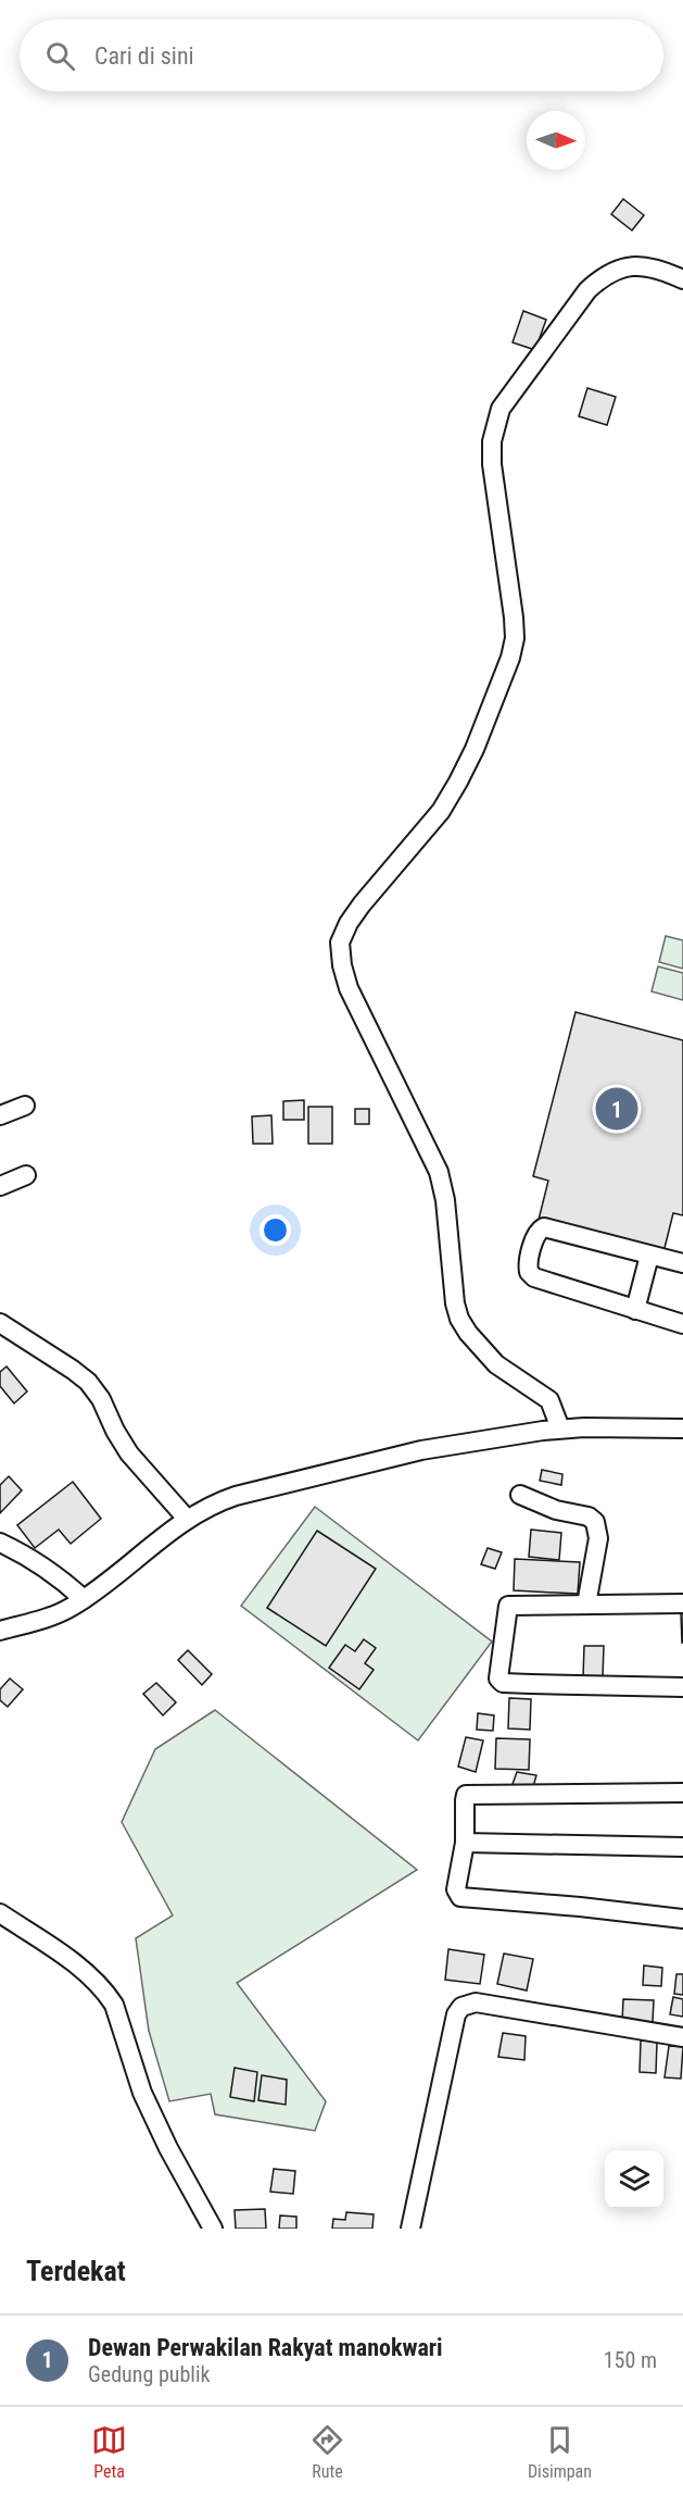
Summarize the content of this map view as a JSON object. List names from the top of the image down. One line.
{"north":"right","page":{"search":"Cari di sini","pins":"1","heading":"Terdekat","list":[{"mark":"1","name":"Dewan Perwakilan Rakyat manokwari","note":"Gedung publik","value":"150 m"}],"nav":["Peta","Rute","Disimpan"]}}
